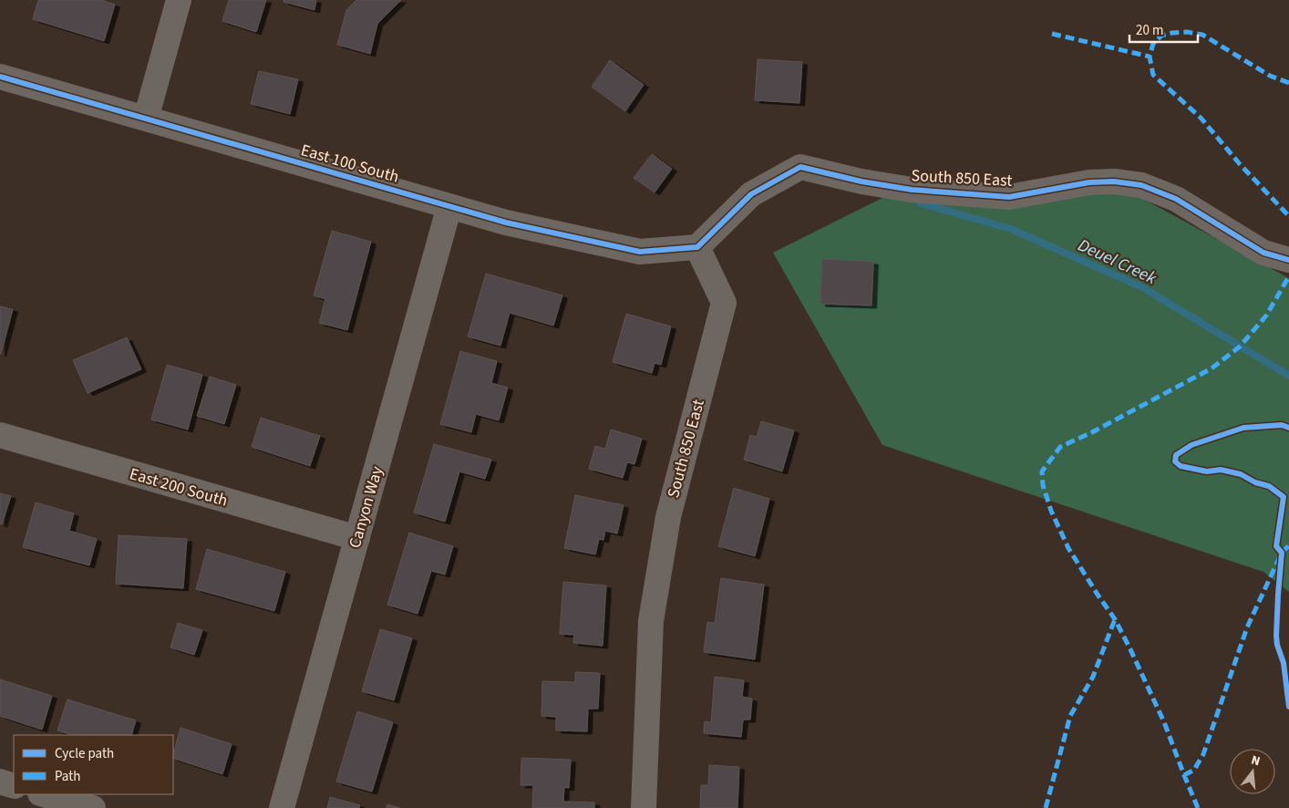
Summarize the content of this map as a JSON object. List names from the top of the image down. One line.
{"streets":{"street":["East 100 South","South 850 East","East 200 South","Canyon Way"]},"crossings":[["East 100 South","South 850 East"],["East 100 South","Canyon Way"],["East 200 South","Canyon Way"]],"water":["Deuel Creek"],"legend":["Cycle path","Path"],"scale_bar":"20 m","north":"top"}
